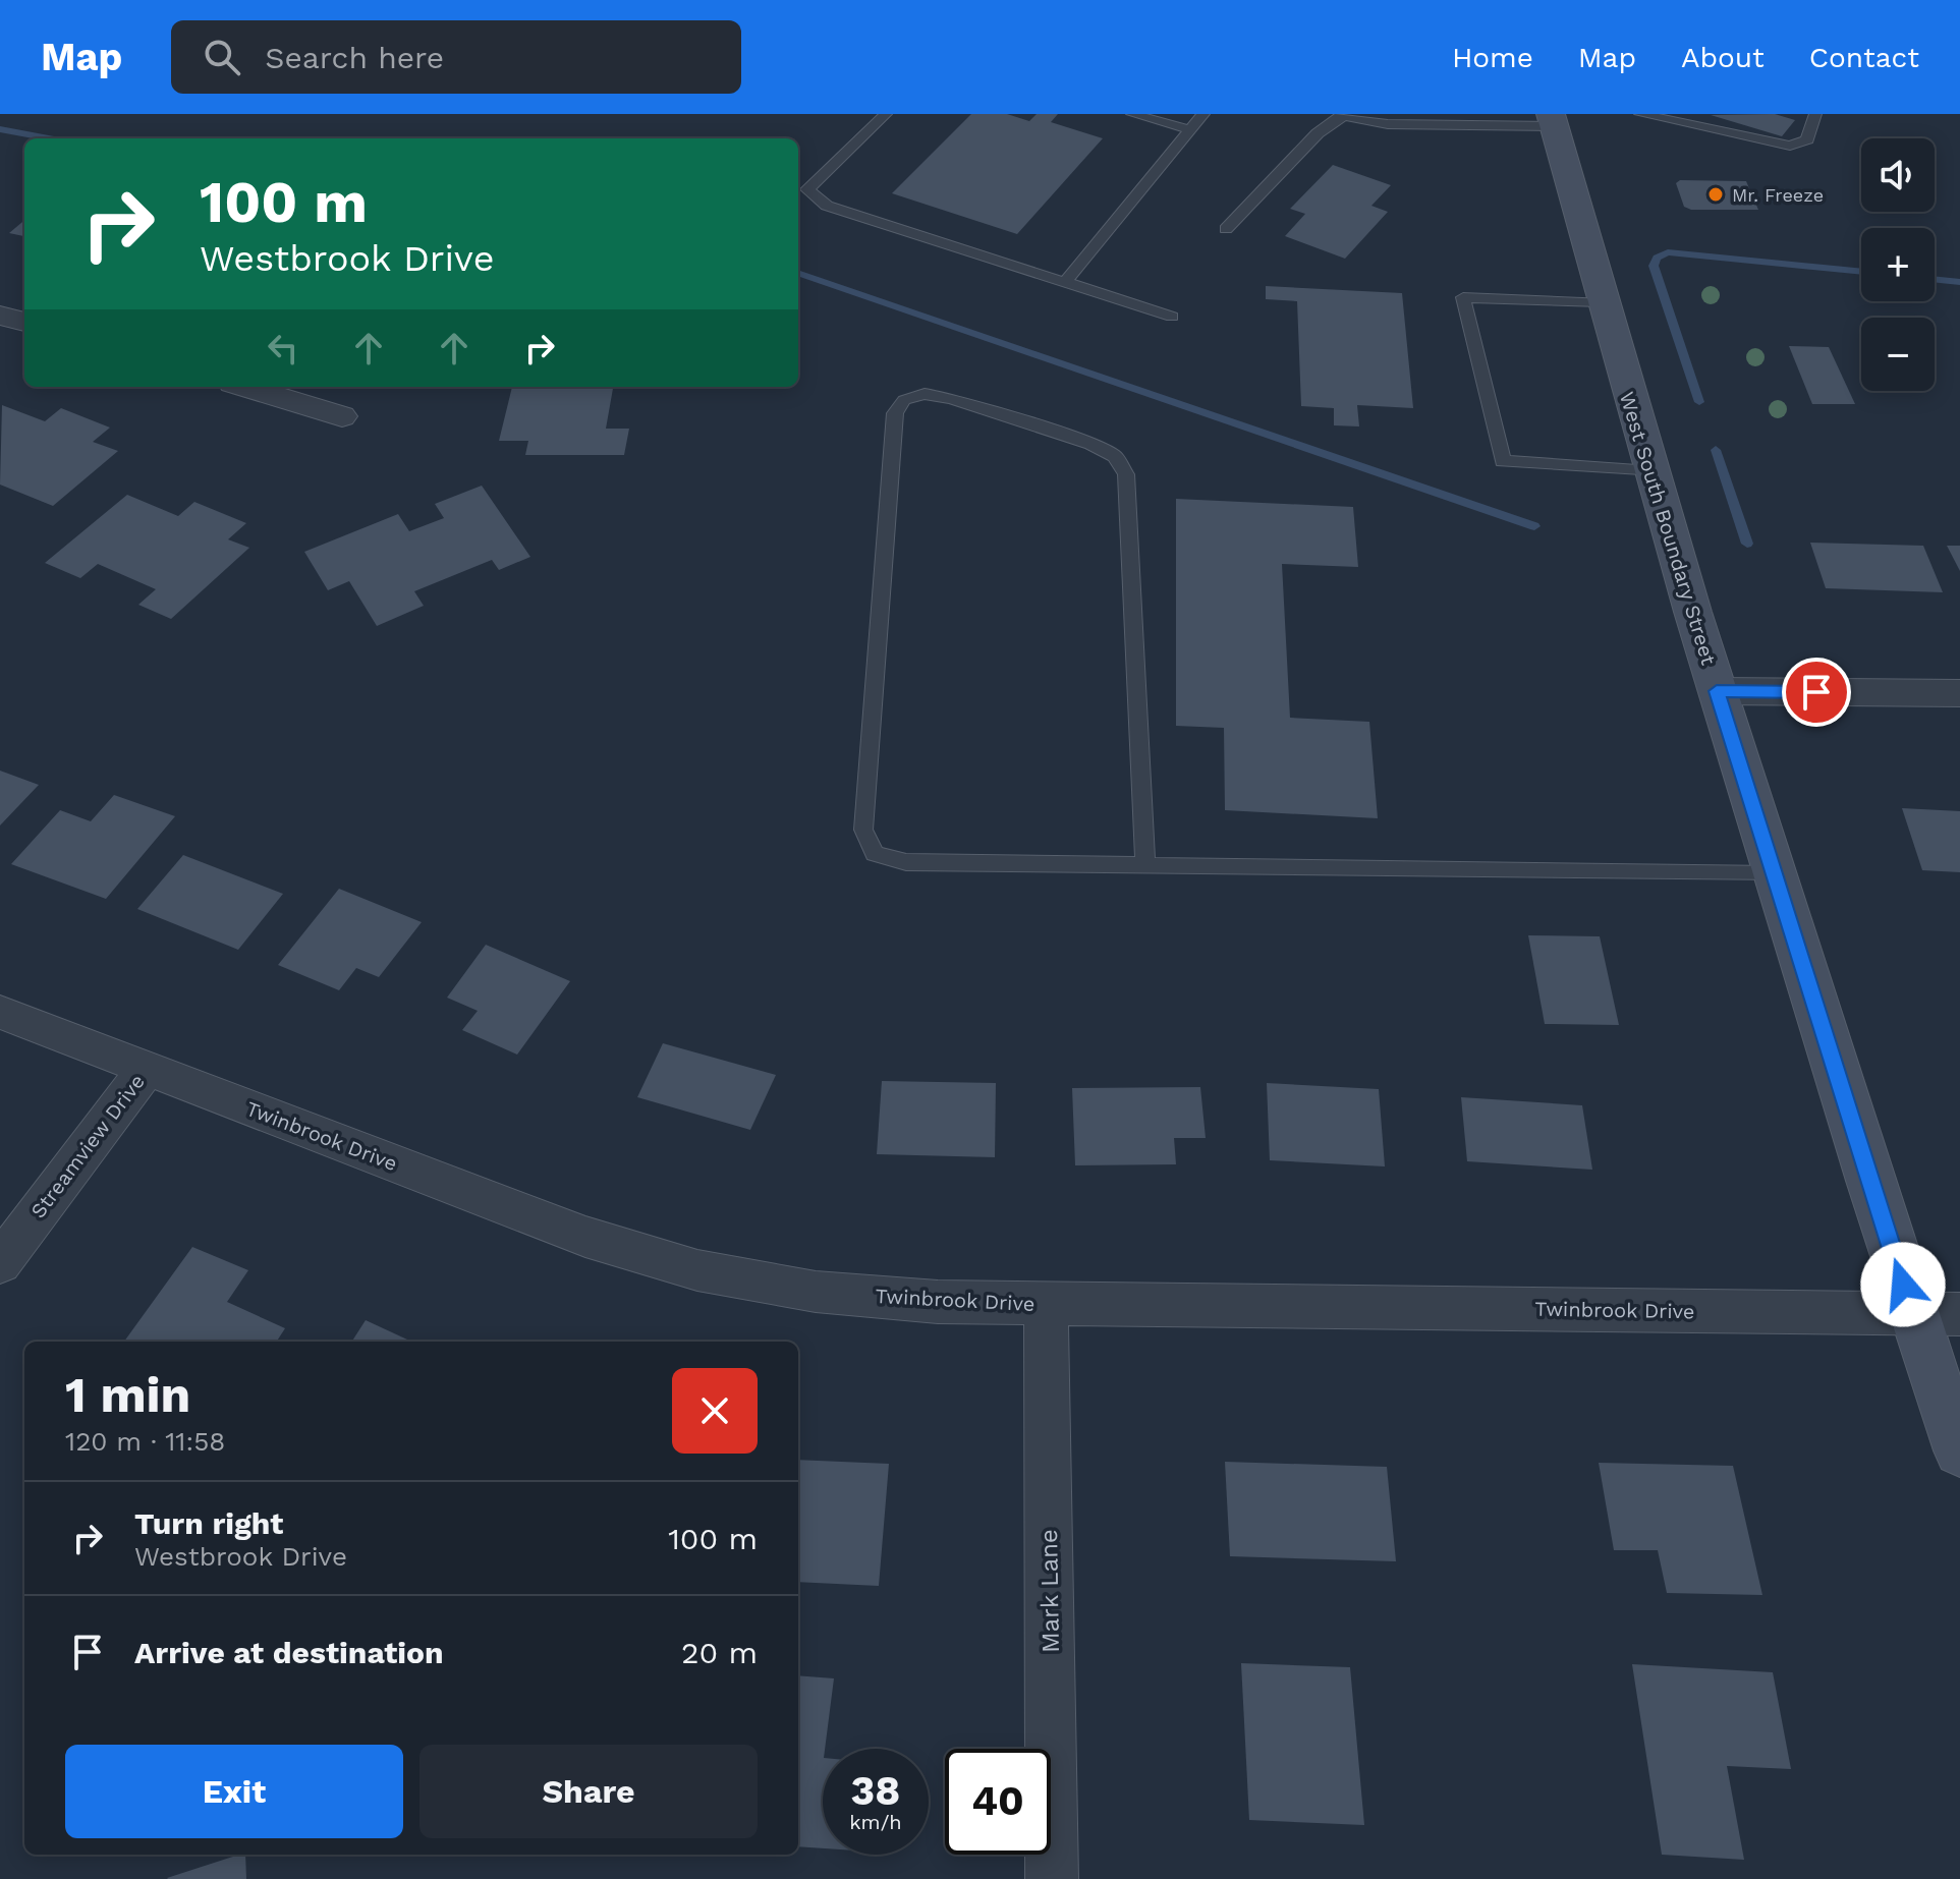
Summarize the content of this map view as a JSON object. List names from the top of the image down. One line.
{"streets":{"street":["West South Boundary Street","Twinbrook Drive","Streamview Drive","Mark Lane"]},"crossings":[["West South Boundary Street","Twinbrook Drive"],["Twinbrook Drive","Streamview Drive"],["Twinbrook Drive","Mark Lane"]],"places":["Mr. Freeze"],"page":{"header":"Map","search":"Search here","nav":["Home","Map","About","Contact"],"map_buttons":["+","−"],"turn":["100 m","Westbrook Drive"],"heading":["1 min","120 m · 11:58"],"list":[{"name":"Turn right","note":"Westbrook Drive","value":"100 m"},{"name":"Arrive at destination","value":"20 m"}],"buttons":["Exit","Share"],"speed":"38 km/h","limit":"40"}}
